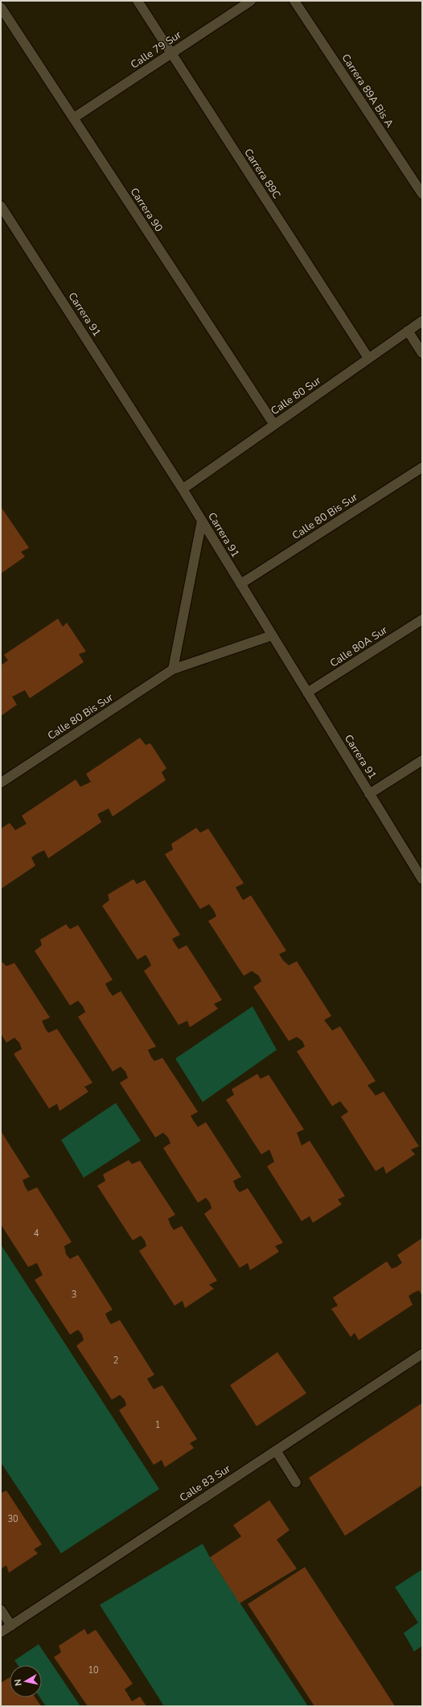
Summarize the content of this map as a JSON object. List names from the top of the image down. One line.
{"streets":{"street":["Calle 79 Sur","Carrera 89A Bis A","Carrera 89C","Carrera 90","Carrera 91","Calle 80 Sur","Calle 80 Bis Sur","Calle 80A Sur","Calle 83 Sur"]},"crossings":[["Calle 79 Sur","Carrera 89C"],["Calle 79 Sur","Carrera 90"],["Carrera 89C","Calle 80 Sur"],["Carrera 90","Calle 80 Sur"],["Carrera 91","Calle 80 Sur"],["Carrera 91","Calle 80 Bis Sur"],["Carrera 91","Calle 80A Sur"]],"house_numbers":["4","3","2","1","30","10"],"north":"left"}
